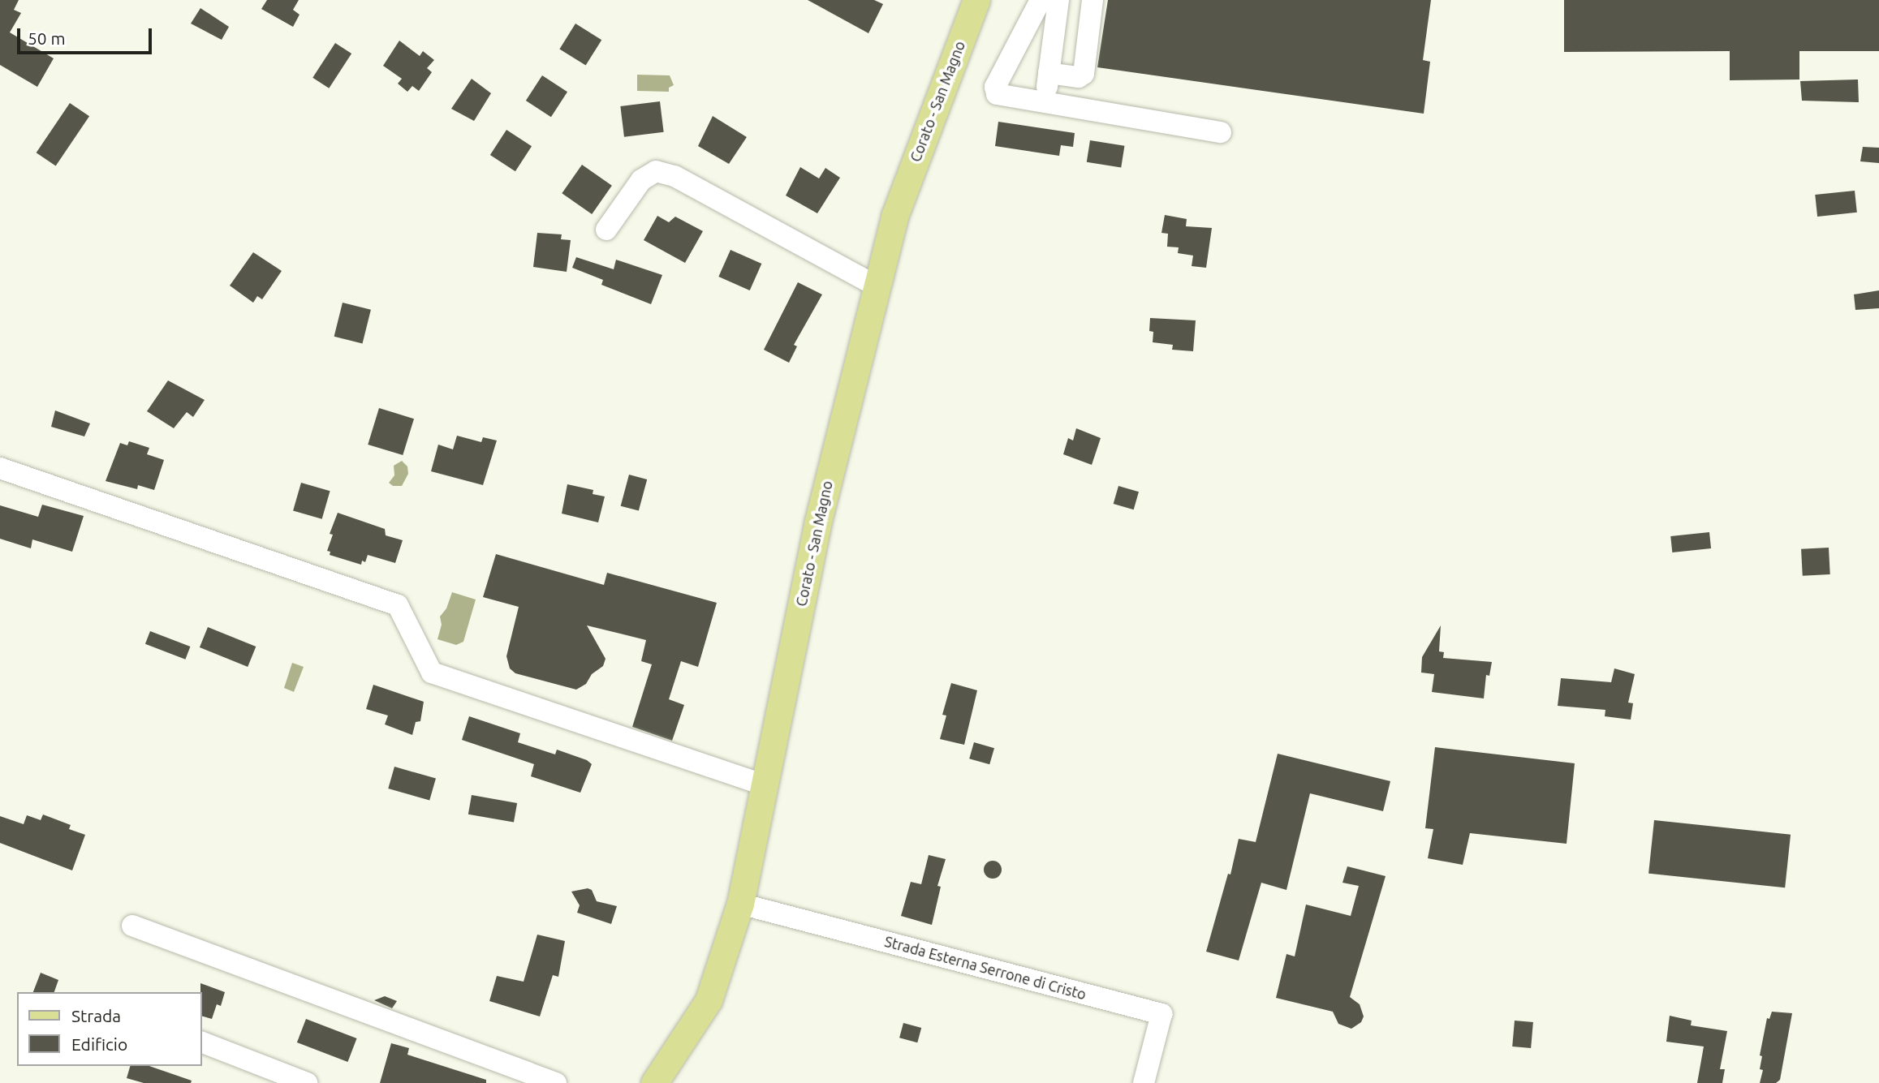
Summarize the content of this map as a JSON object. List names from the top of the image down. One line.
{"streets":{"main road":["Corato - San Magno"],"street":["Strada Esterna Serrone di Cristo"]},"crossings":[["Corato - San Magno","Strada Esterna Serrone di Cristo"]],"legend":["Strada","Edificio"],"scale_bar":"50 m"}
